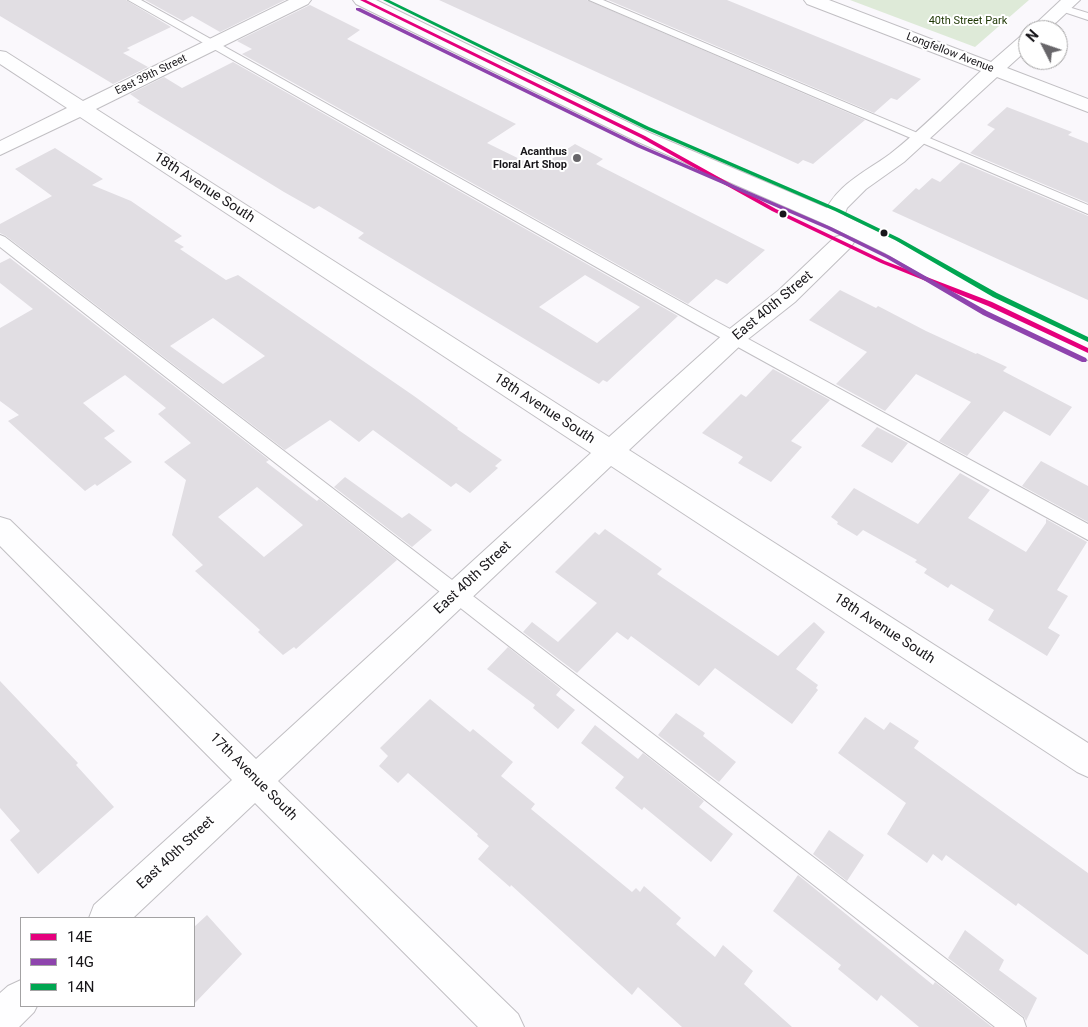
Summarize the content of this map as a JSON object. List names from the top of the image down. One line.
{"streets":{"street":["Longfellow Avenue","East 39th Street","18th Avenue South","East 40th Street","17th Avenue South"]},"crossings":[["East 39th Street","18th Avenue South"],["18th Avenue South","East 40th Street"],["East 40th Street","17th Avenue South"]],"parks":["40th Street Park"],"places":["Acanthus Floral Art Shop"],"lines":["transit line 14E","transit line 14N","transit line 14G"],"legend":["14E","14G","14N"],"north":"top left"}
